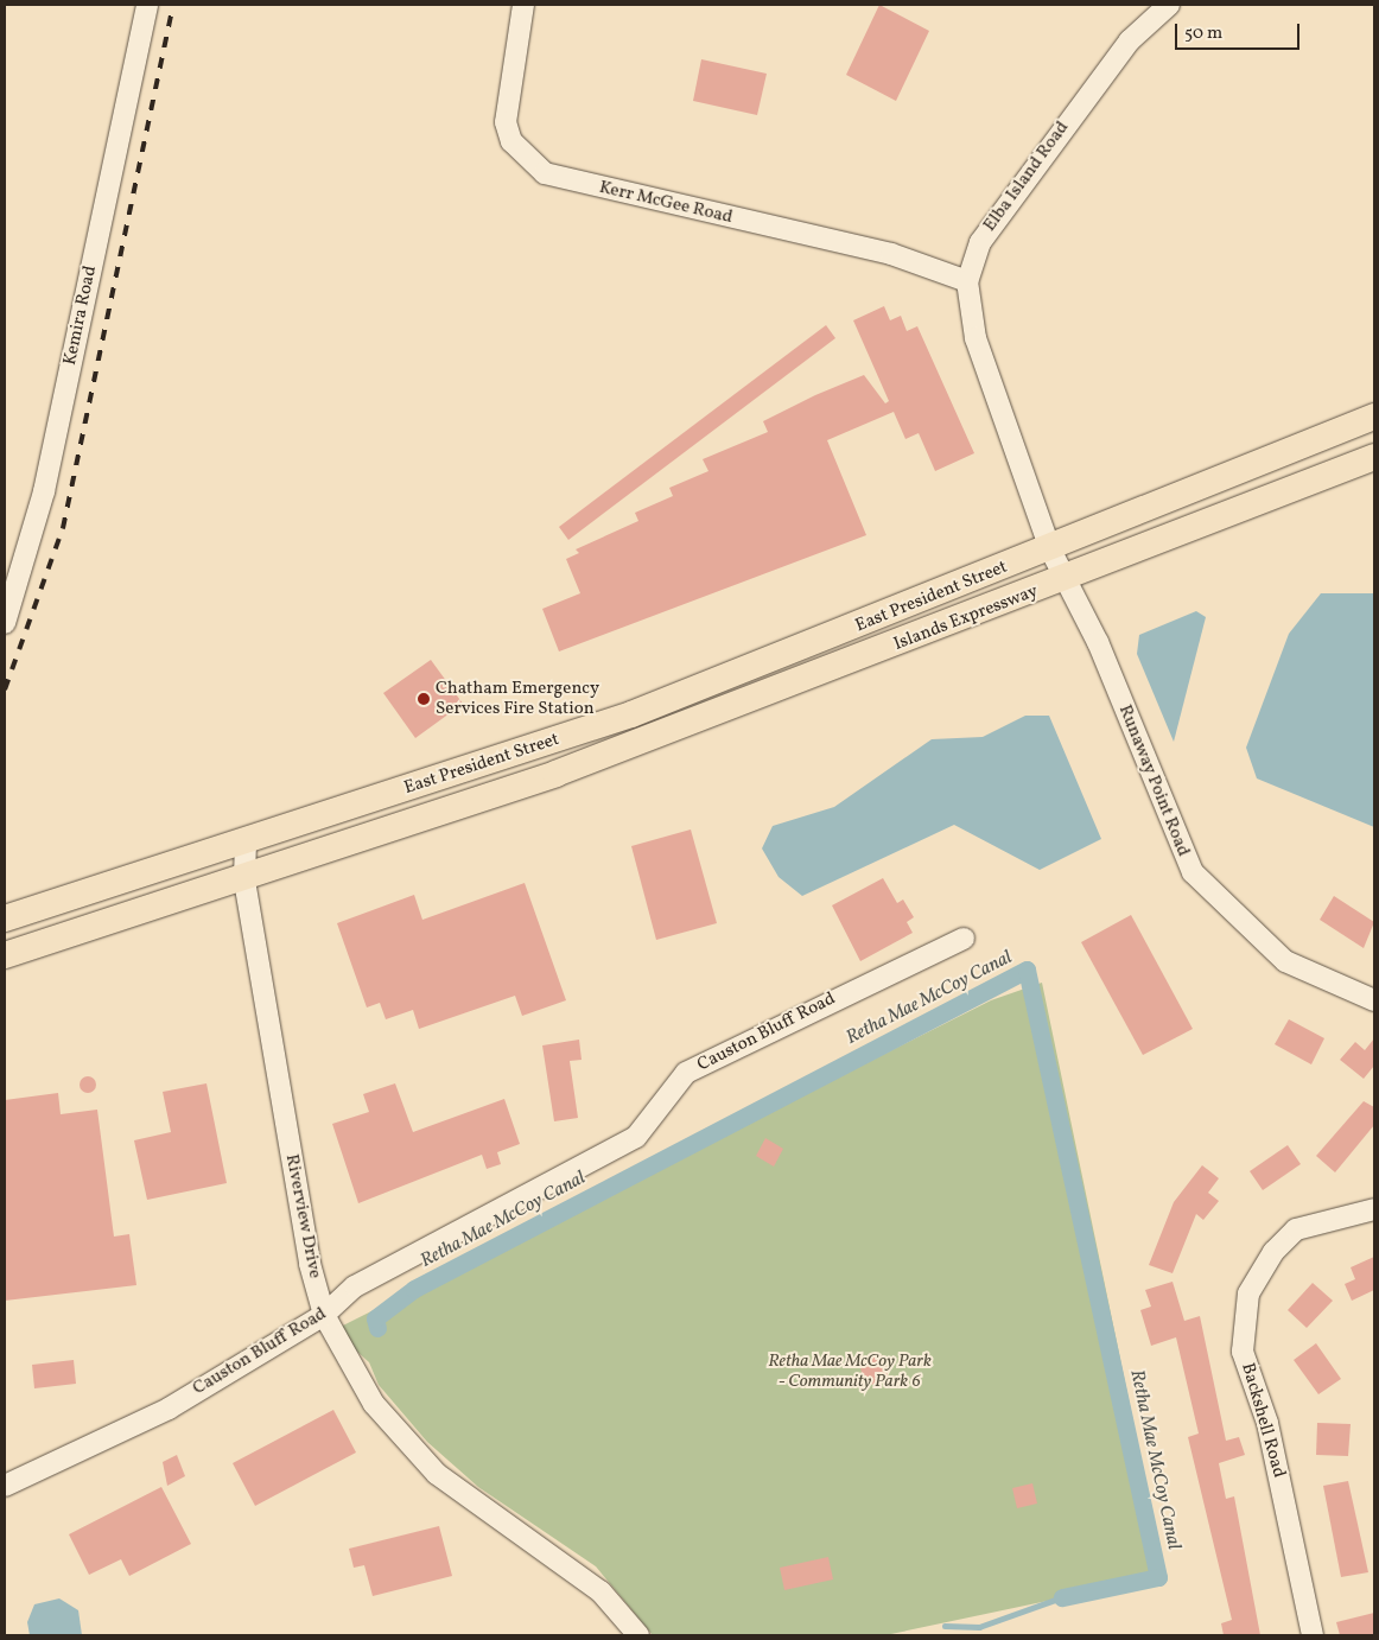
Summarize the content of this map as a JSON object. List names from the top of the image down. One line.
{"streets":{"main road":["East President Street","Islands Expressway"],"street":["Elba Island Road","Kerr McGee Road","Kemira Road","Runaway Point Road","Causton Bluff Road","Riverview Drive","Backshell Road"]},"crossings":[["Elba Island Road","Kerr McGee Road"],["East President Street","Islands Expressway"],["East President Street","Riverview Drive"],["Islands Expressway","Runaway Point Road"],["Causton Bluff Road","Riverview Drive"]],"water":["Retha Mae McCoy Canal"],"parks":["Retha Mae McCoy Park - Community Park 6"],"places":["Chatham Emergency Services Fire Station"],"scale_bar":"50 m"}
